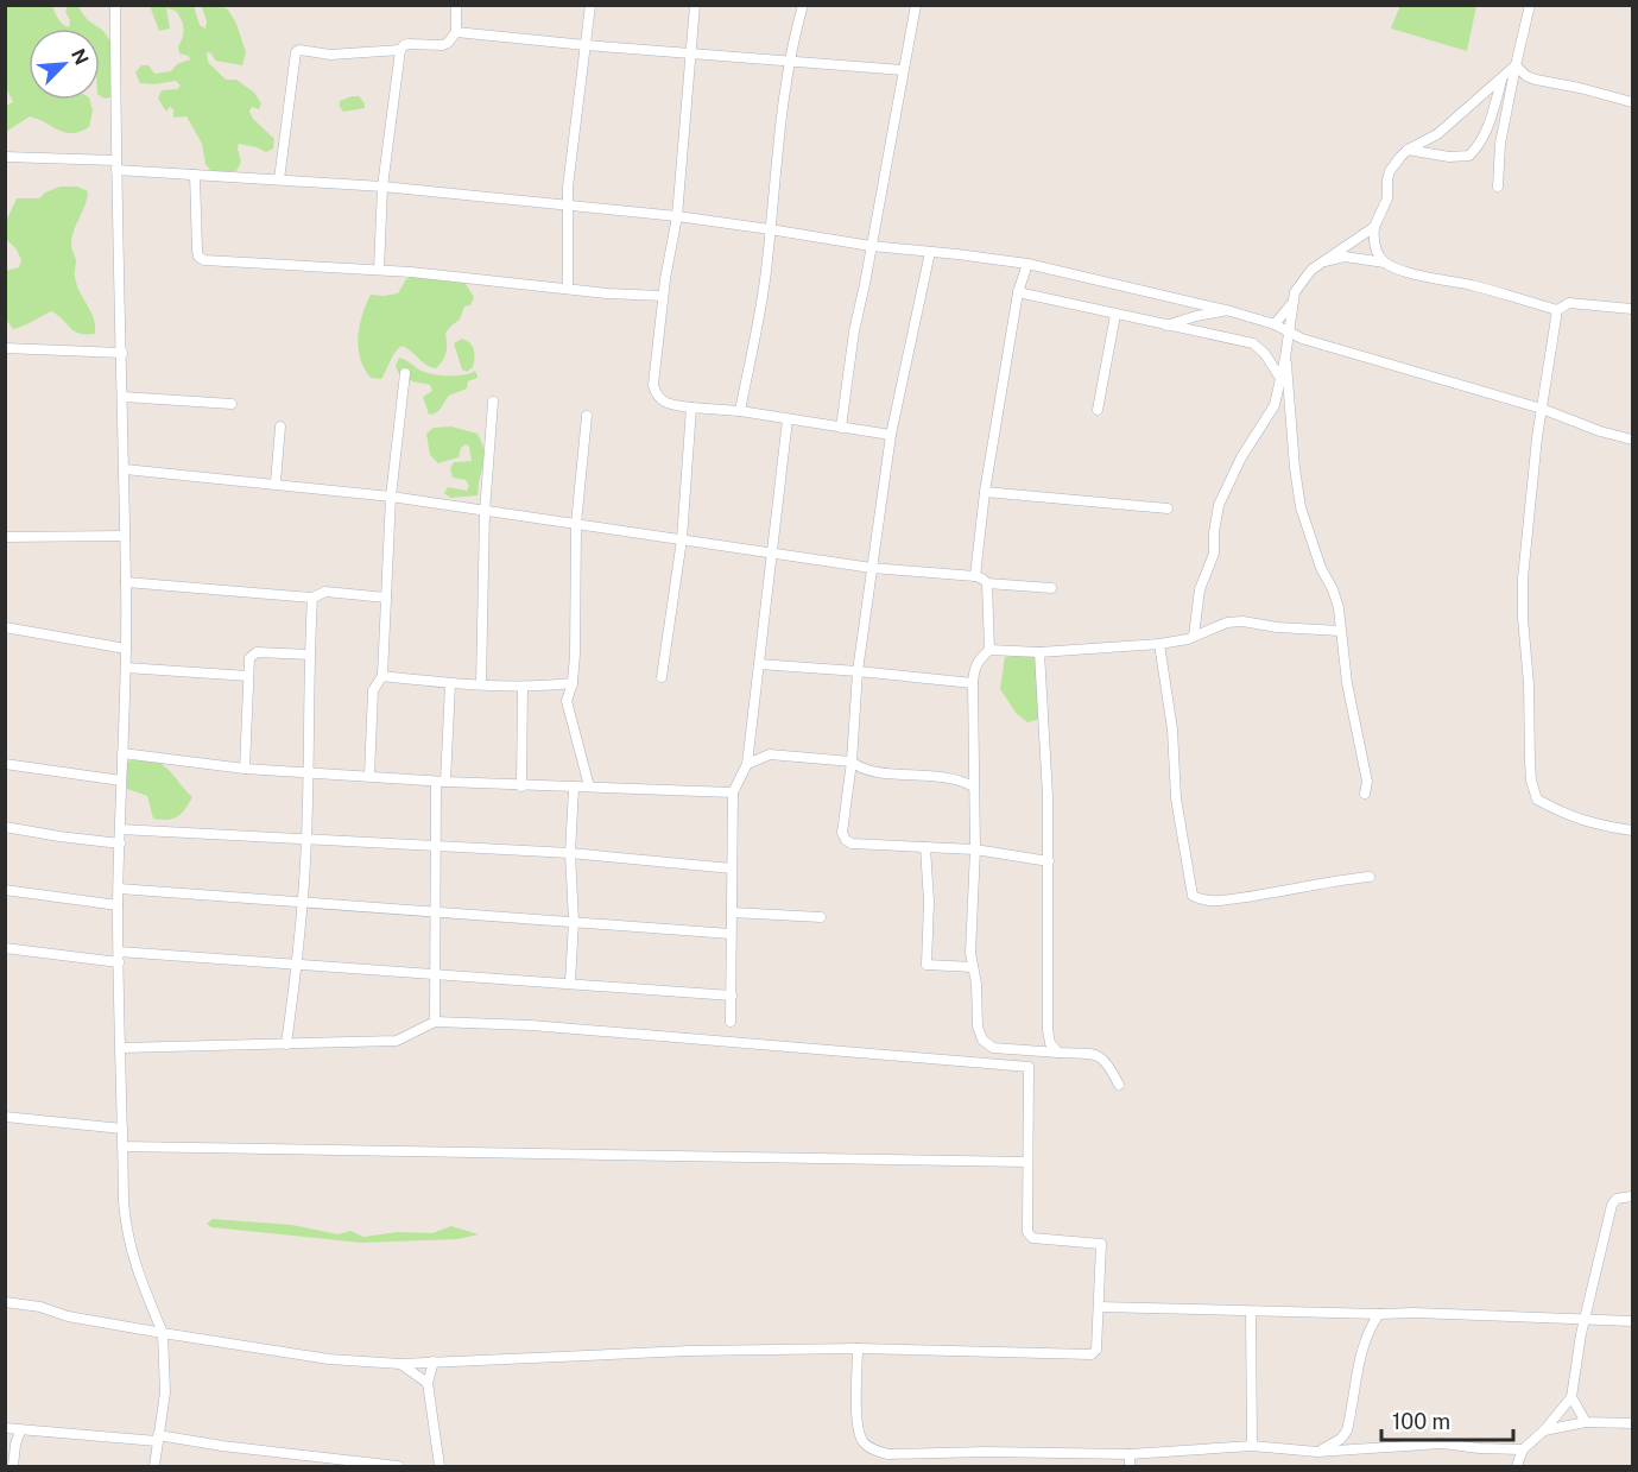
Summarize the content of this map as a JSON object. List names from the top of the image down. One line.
{"scale_bar":"100 m","north":"top right"}
